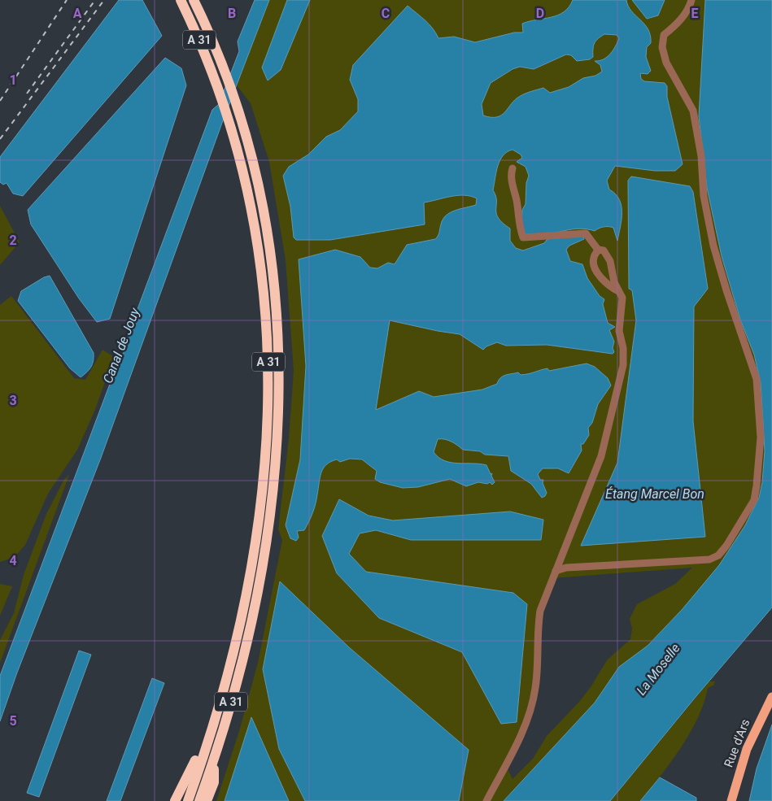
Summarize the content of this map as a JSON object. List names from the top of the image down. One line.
{"streets":{"highway":["A 31"],"main road":["Rue d'Ars"]},"water":["Canal de Jouy","Étang Marcel Bon","La Moselle"],"grid":{"columns":["A","B","C","D","E"],"rows":["1","2","3","4","5"]}}
